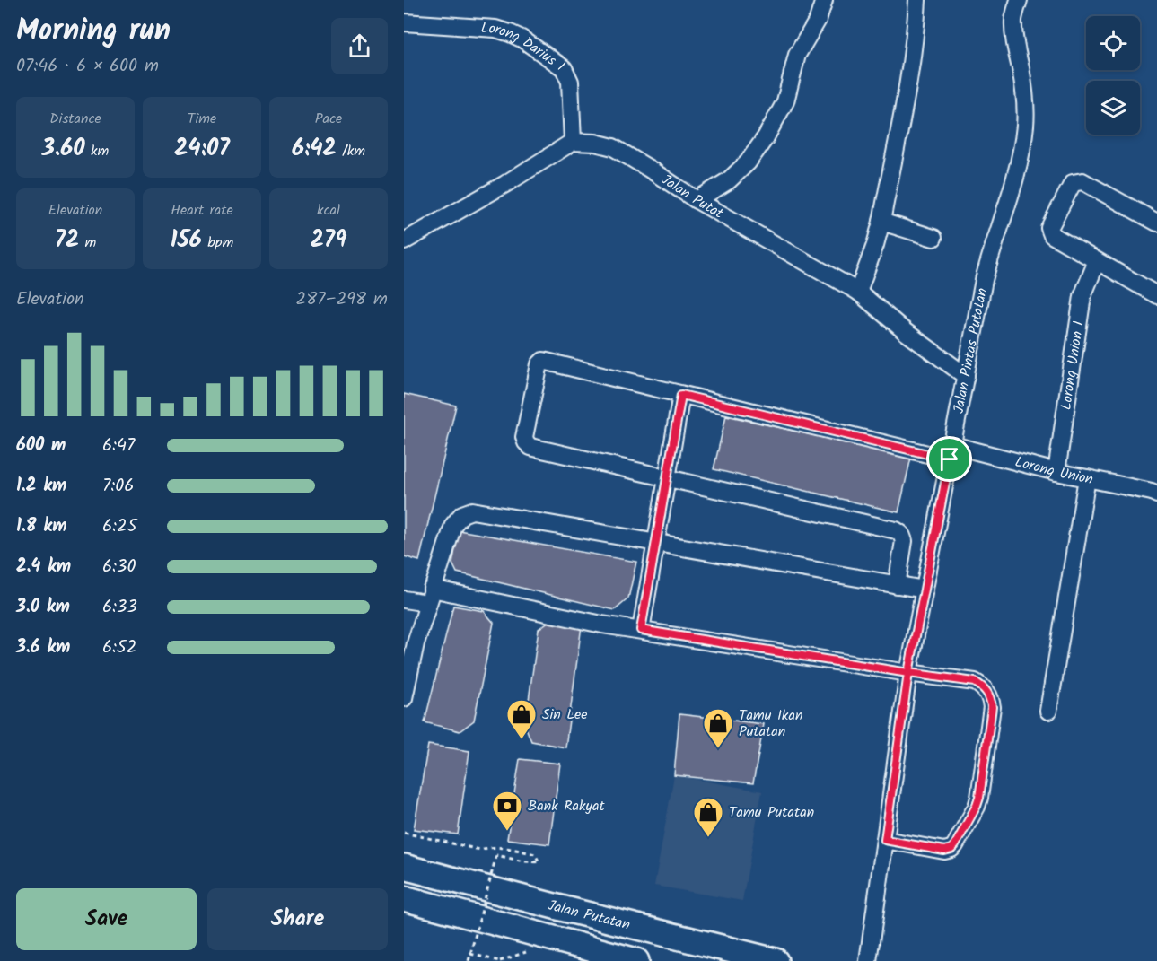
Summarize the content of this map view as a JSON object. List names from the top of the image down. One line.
{"streets":{"highway":["Jalan Putatan"],"street":["Lorong Darius 1","Jalan Putat","Jalan Pintas Putatan","Lorong Union 1","Lorong Union"]},"crossings":[["Lorong Darius 1","Jalan Putat"],["Jalan Putat","Jalan Pintas Putatan"],["Jalan Pintas Putatan","Lorong Union"],["Lorong Union 1","Lorong Union"]],"places":{"shop":["Sin Lee","Tamu Ikan Putatan","Tamu Putatan"],"bank":["Bank Rakyat"]},"page":{"heading":["Morning run","07:46 · 6 × 600 m"],"stats":[["Distance","3.60 km"],["Time","24:07"],["Pace","6:42 /km"],["Elevation","72 m"],["Heart rate","156 bpm"],["kcal","279"]],"chart":["Elevation","287–298 m"],"list":[{"name":"600 m","note":"6:47"},{"name":"1.2 km","note":"7:06"},{"name":"1.8 km","note":"6:25"},{"name":"2.4 km","note":"6:30"},{"name":"3.0 km","note":"6:33"},{"name":"3.6 km","note":"6:52"}],"buttons":["Save","Share"]}}
